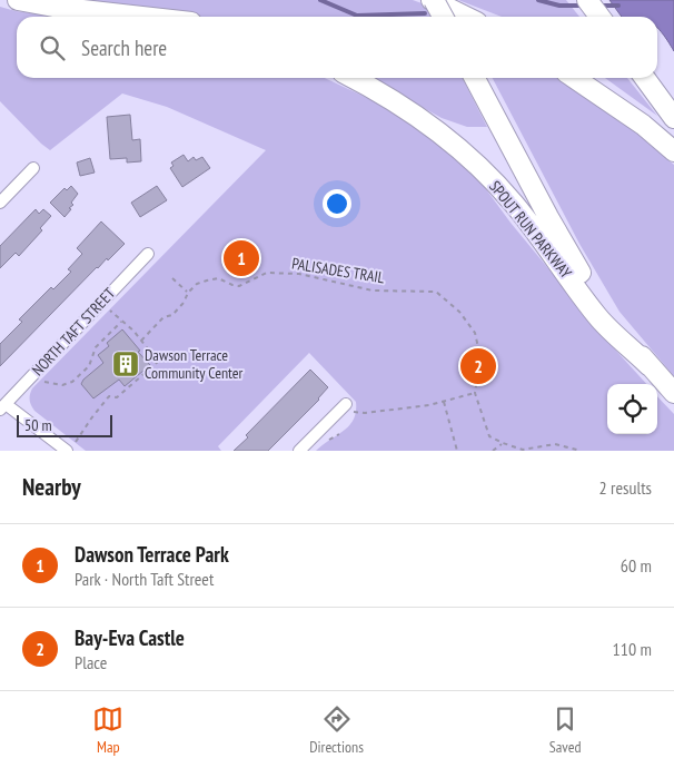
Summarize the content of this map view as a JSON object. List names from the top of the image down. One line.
{"streets":{"highway":["SPOUT RUN PARKWAY"],"street":["NORTH TAFT STREET"],"path":["PALISADES TRAIL"]},"places":{"building":["Dawson Terrace Community Center"]},"scale_bar":"50 m","page":{"search":"Search here","pins":["1","2"],"scale":"50 m","heading":["Nearby","2 results"],"list":[{"mark":"1","name":"Dawson Terrace Park","note":"Park · North Taft Street","value":"60 m"},{"mark":"2","name":"Bay-Eva Castle","note":"Place","value":"110 m"}],"nav":["Map","Directions","Saved"]}}
